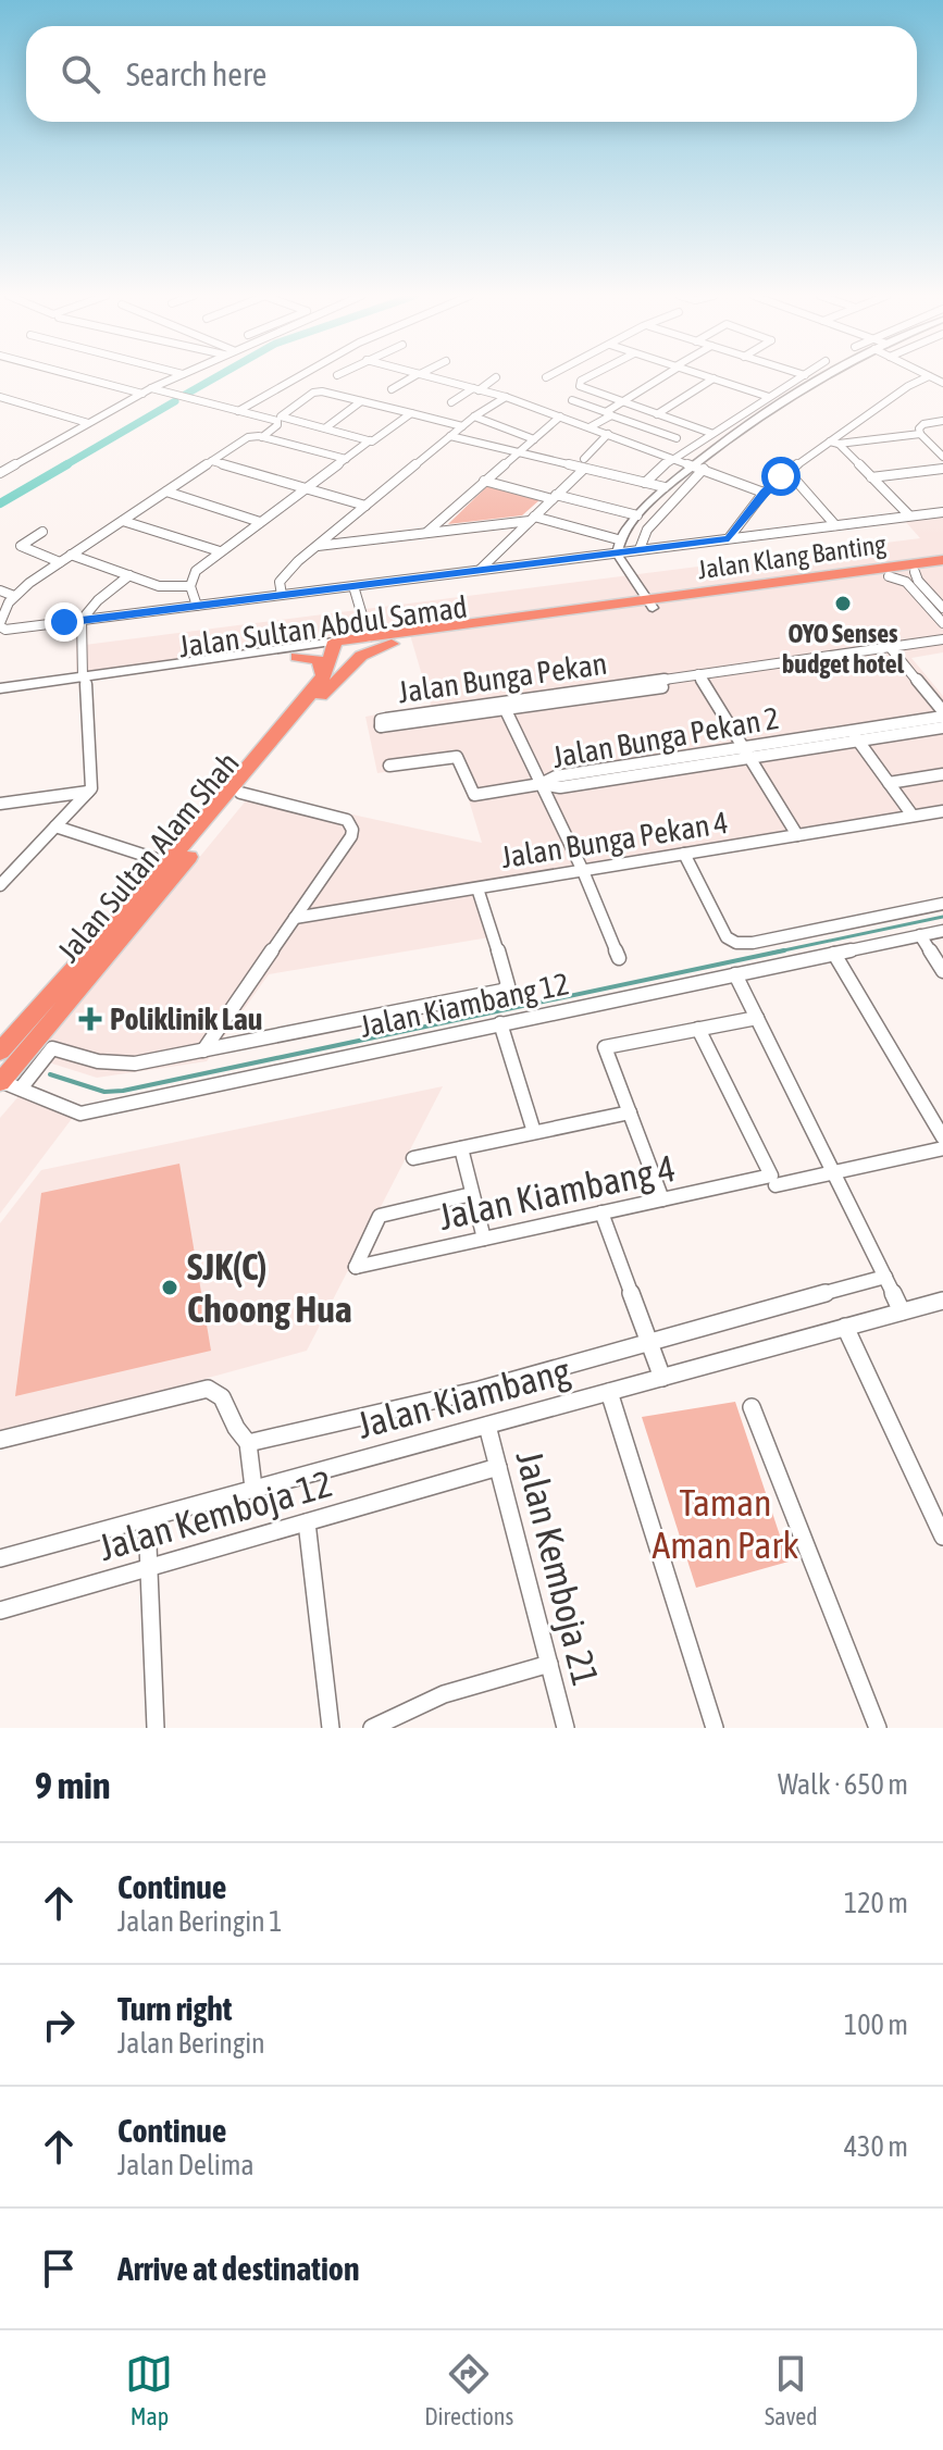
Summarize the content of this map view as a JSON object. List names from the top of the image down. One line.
{"streets":{"highway":["Jalan Klang Banting","Jalan Sultan Abdul Samad","Jalan Sultan Alam Shah"],"street":["Jalan Bunga Pekan","Jalan Bunga Pekan 2","Jalan Bunga Pekan 4","Jalan Kiambang 12","Jalan Kiambang 4","Jalan Kiambang","Jalan Kemboja 12","Jalan Kemboja 21"]},"crossings":[["Jalan Klang Banting","Jalan Sultan Abdul Samad"],["Jalan Sultan Abdul Samad","Jalan Sultan Alam Shah"],["Jalan Sultan Alam Shah","Jalan Kiambang 12"],["Jalan Kiambang","Jalan Kemboja 21"],["Jalan Kemboja 12","Jalan Kemboja 21"]],"parks":["Taman Aman Park"],"places":{"other":["OYO Senses budget hotel","SJK(C) Choong Hua"],"health":["Poliklinik Lau"]},"page":{"search":"Search here","heading":["9 min","Walk · 650 m"],"list":[["Continue","Jalan Beringin 1","120 m"],["Turn right","Jalan Beringin","100 m"],["Continue","Jalan Delima","430 m"],"Arrive at destination"],"nav":["Map","Directions","Saved"]}}
